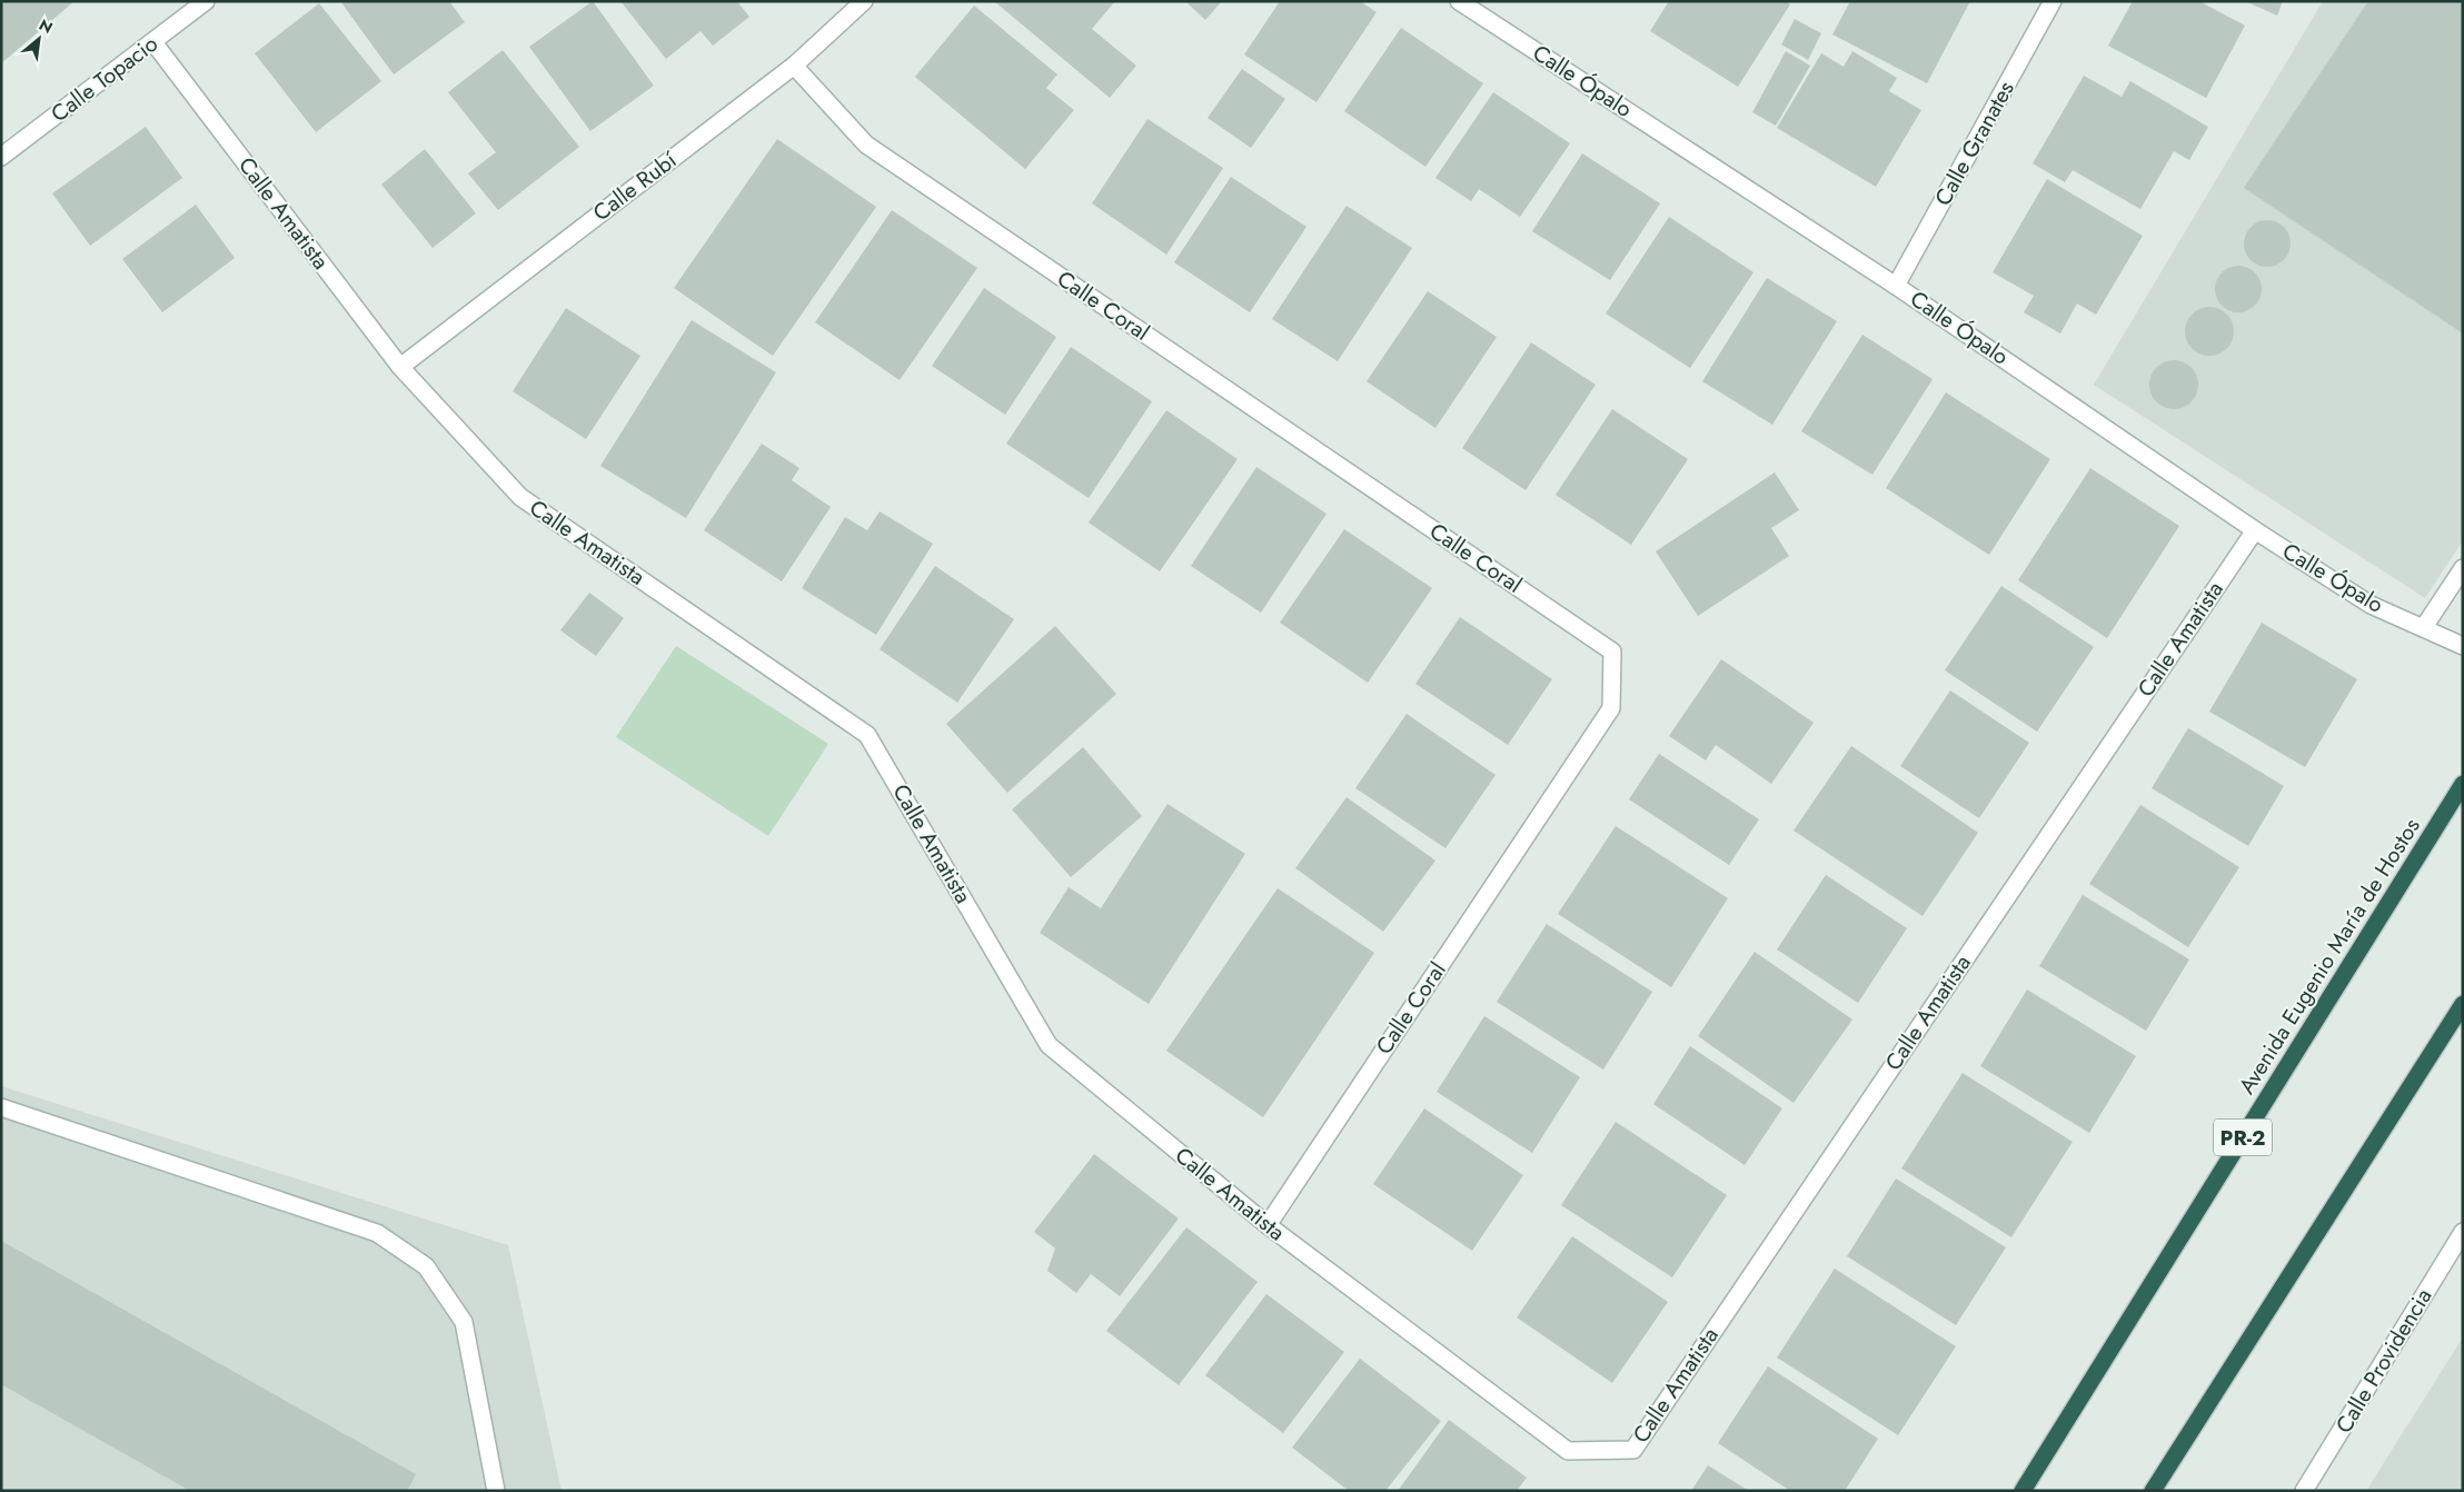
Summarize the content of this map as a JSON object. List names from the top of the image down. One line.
{"streets":{"highway":["Avenida Eugenio María de Hostos","PR-2"],"street":["Calle Topacio","Calle Ópalo","Calle Granates","Calle Rubí","Calle Amatista","Calle Coral","Calle Providencia"]},"crossings":[["Calle Topacio","Calle Amatista"],["Calle Ópalo","Calle Granates"],["Calle Ópalo","Calle Amatista"],["Calle Rubí","Calle Amatista"],["Calle Rubí","Calle Coral"],["Calle Amatista","Calle Coral"]],"north":"top right"}
